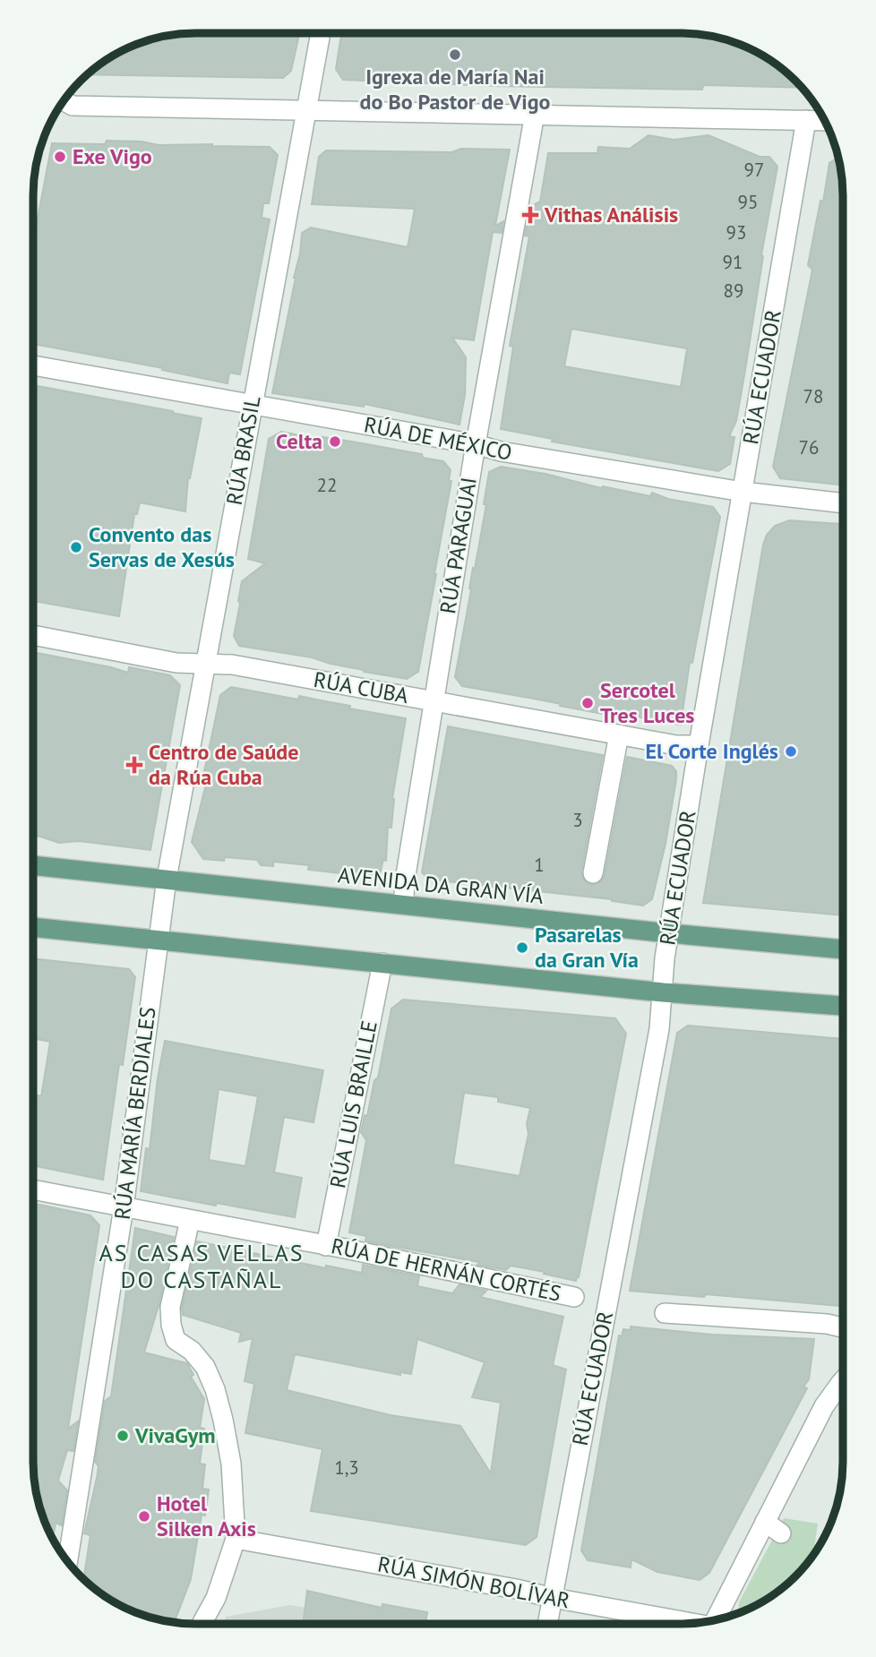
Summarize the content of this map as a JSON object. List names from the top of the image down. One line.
{"streets":{"main road":["AVENIDA DA GRAN VÍA"],"street":["RÚA ECUADOR","RÚA DE MÉXICO","RÚA BRASIL","RÚA PARAGUAI","RÚA CUBA","RÚA LUIS BRAILLE","RÚA MARÍA BERDIALES","RÚA DE HERNÁN CORTÉS","RÚA SIMÓN BOLÍVAR"]},"crossings":[["RÚA ECUADOR","RÚA DE MÉXICO"],["RÚA ECUADOR","RÚA CUBA"],["RÚA ECUADOR","AVENIDA DA GRAN VÍA"],["RÚA ECUADOR","RÚA SIMÓN BOLÍVAR"],["RÚA DE MÉXICO","RÚA BRASIL"],["RÚA DE MÉXICO","RÚA PARAGUAI"],["RÚA BRASIL","RÚA CUBA"],["RÚA BRASIL","AVENIDA DA GRAN VÍA"],["RÚA BRASIL","RÚA MARÍA BERDIALES"],["RÚA PARAGUAI","RÚA CUBA"],["RÚA PARAGUAI","AVENIDA DA GRAN VÍA"],["AVENIDA DA GRAN VÍA","RÚA MARÍA BERDIALES"],["RÚA LUIS BRAILLE","RÚA DE HERNÁN CORTÉS"],["RÚA MARÍA BERDIALES","RÚA DE HERNÁN CORTÉS"]],"districts":["AS CASAS VELLAS DO CASTAÑAL"],"places":{"other":["Igrexa de María Nai do Bo Pastor de Vigo","Exe Vigo","Celta","Convento das Servas de Xesús","Sercotel Tres Luces","El Corte Inglés","Pasarelas da Gran Vía","VivaGym","Hotel Silken Axis"],"health":["Vithas Análisis","Centro de Saúde da Rúa Cuba"]},"house_numbers":["97","95","93","91","89","78","76","22","3","1","1,3"]}
